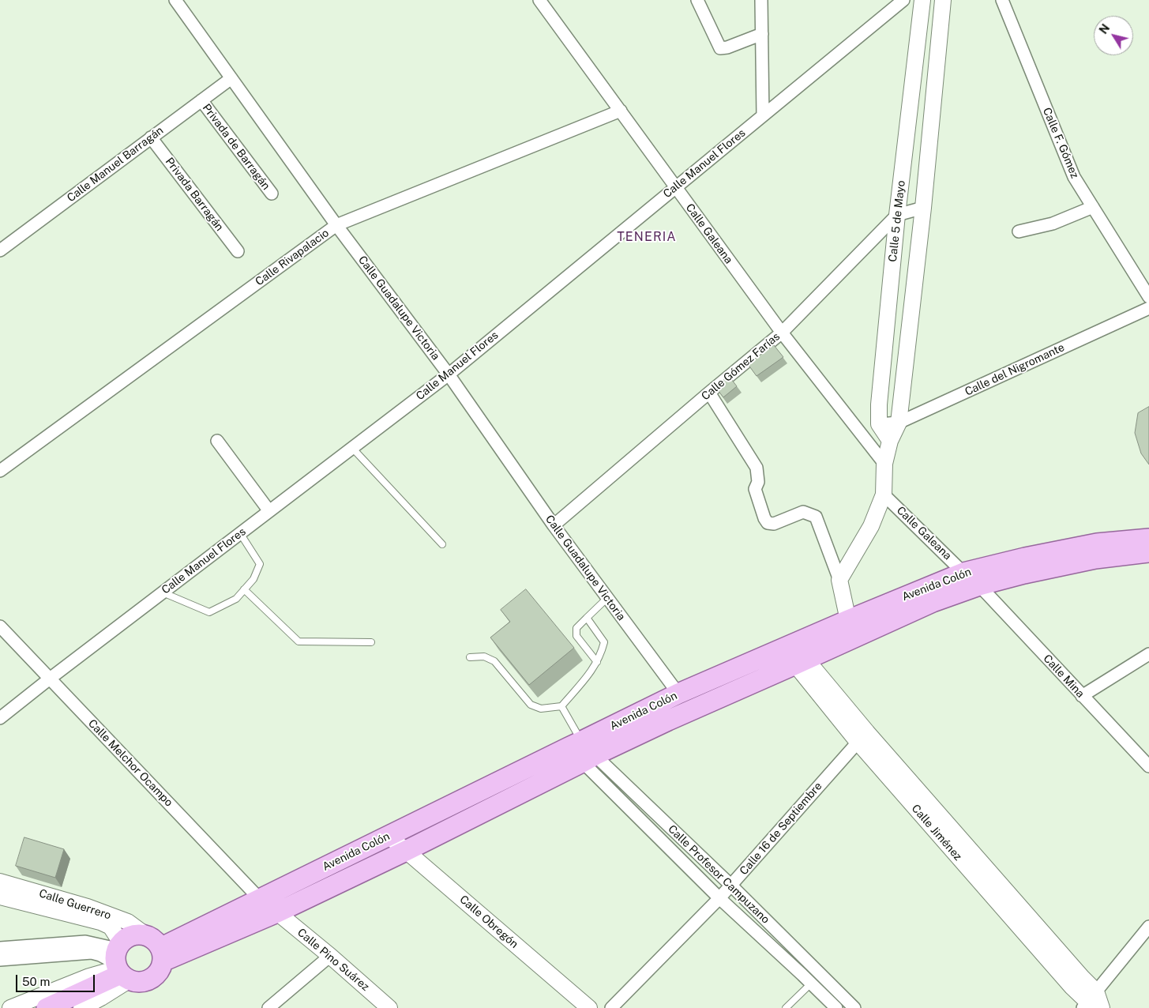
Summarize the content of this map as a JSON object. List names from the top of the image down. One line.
{"streets":{"main road":["Avenida Colón"],"street":["Calle F. Gómez","Privada de Barragán","Calle Manuel Flores","Calle Manuel Barragán","Privada Barragán","Calle 5 de Mayo","Calle Galeana","Calle Rivapalacio","Calle Guadalupe Victoria","Calle Gómez Farías","Calle del Nigromante","Calle Mina","Calle Melchor Ocampo","Calle 16 de Septiembre","Calle Jiménez","Calle Profesor Campuzano","Calle Guerrero","Calle Obregón","Calle Pino Suárez"]},"crossings":[["Privada de Barragán","Calle Manuel Barragán"],["Calle Manuel Flores","Calle Galeana"],["Calle Manuel Flores","Calle Guadalupe Victoria"],["Calle Manuel Flores","Calle Melchor Ocampo"],["Calle Manuel Barragán","Privada Barragán"],["Calle Manuel Barragán","Calle Guadalupe Victoria"],["Calle 5 de Mayo","Calle Gómez Farías"],["Calle 5 de Mayo","Calle del Nigromante"],["Calle Galeana","Calle Rivapalacio"],["Calle Galeana","Calle Gómez Farías"],["Calle Galeana","Avenida Colón"],["Calle Rivapalacio","Calle Guadalupe Victoria"],["Calle Guadalupe Victoria","Calle Gómez Farías"],["Calle Guadalupe Victoria","Avenida Colón"],["Avenida Colón","Calle Mina"],["Avenida Colón","Calle Melchor Ocampo"],["Avenida Colón","Calle Jiménez"],["Avenida Colón","Calle Profesor Campuzano"],["Avenida Colón","Calle Guerrero"],["Avenida Colón","Calle Obregón"],["Avenida Colón","Calle Pino Suárez"],["Calle 16 de Septiembre","Calle Jiménez"],["Calle 16 de Septiembre","Calle Profesor Campuzano"]],"districts":["TENERIA"],"scale_bar":"50 m","north":"top left"}
